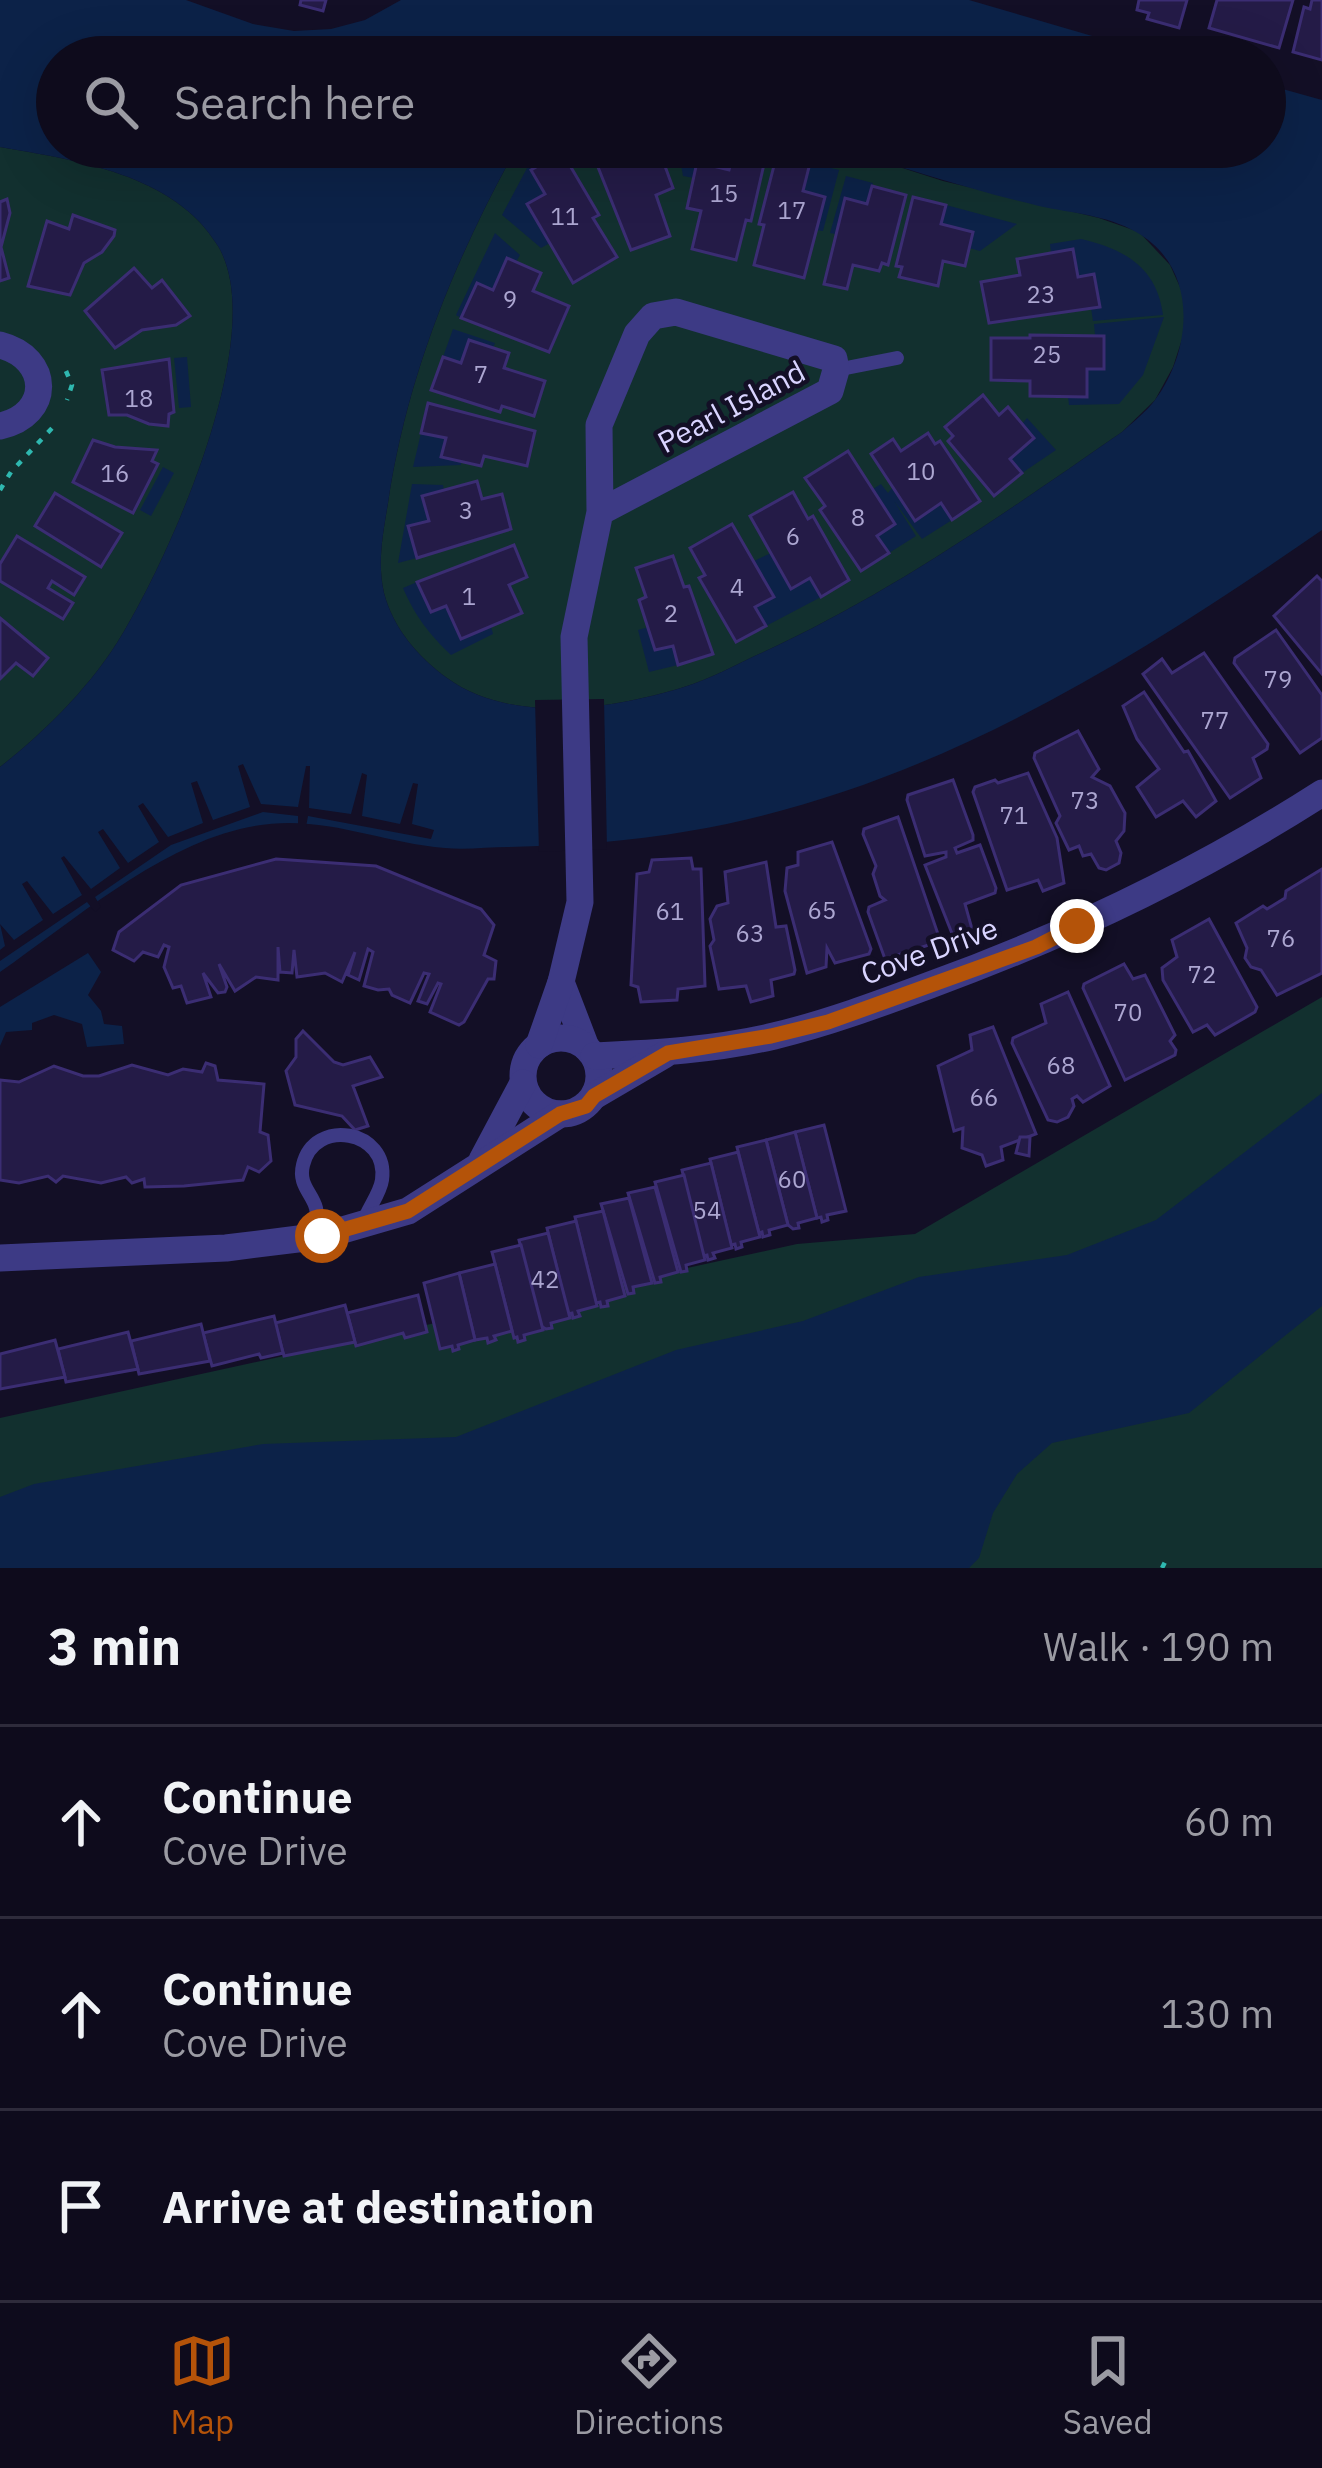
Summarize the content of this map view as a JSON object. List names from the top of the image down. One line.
{"streets":{"street":["Pearl Island","Cove Drive"]},"crossings":[["Pearl Island","Cove Drive"]],"house_numbers":["15","17","11","23","9","25","7","18","10","16","3","8","6","4","1","2","79","77","73","71","65","61","63","76","72","70","68","66","60","54","42"],"page":{"search":"Search here","heading":["3 min","Walk · 190 m"],"list":[["Continue","Cove Drive","60 m"],["Continue","Cove Drive","130 m"],"Arrive at destination"],"nav":["Map","Directions","Saved"]}}
